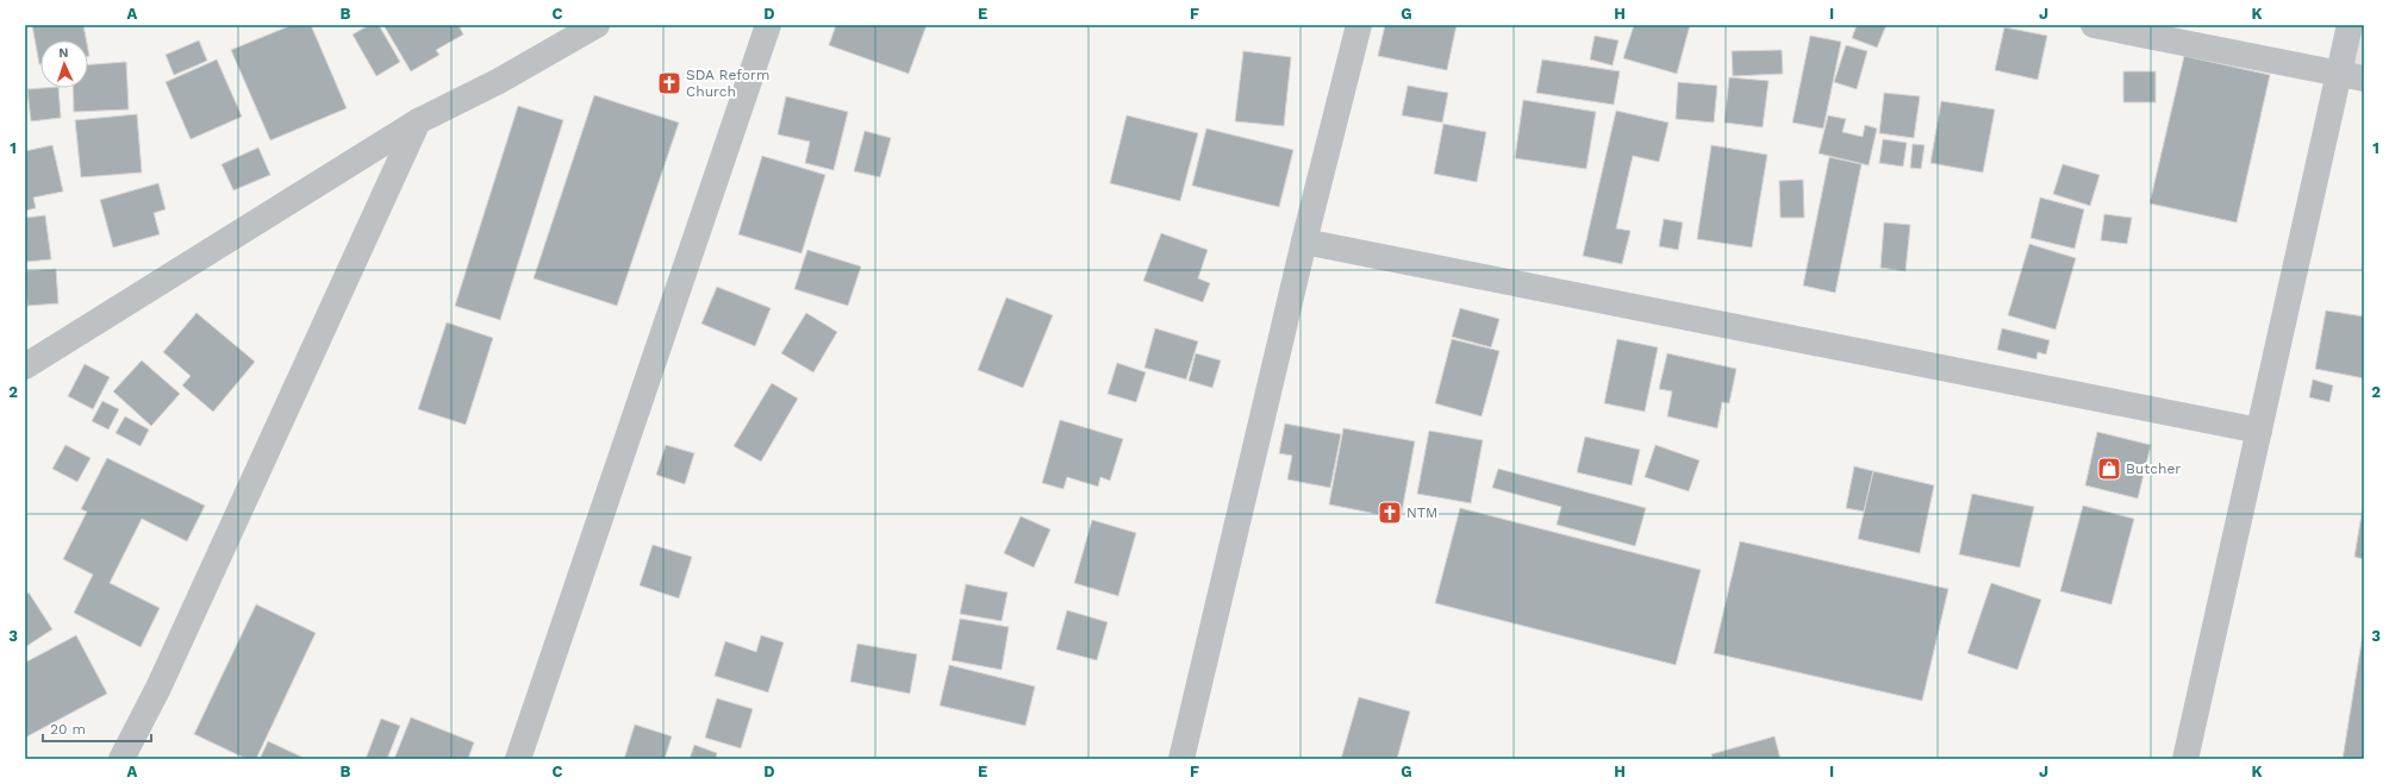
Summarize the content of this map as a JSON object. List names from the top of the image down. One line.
{"places":{"church":["SDA Reform Church","NTM"],"shop":["Butcher"]},"scale_bar":"20 m","north":"top","grid":{"columns":["A","B","C","D","E","F","G","H","I","J","K"],"rows":["1","2","3"]}}
